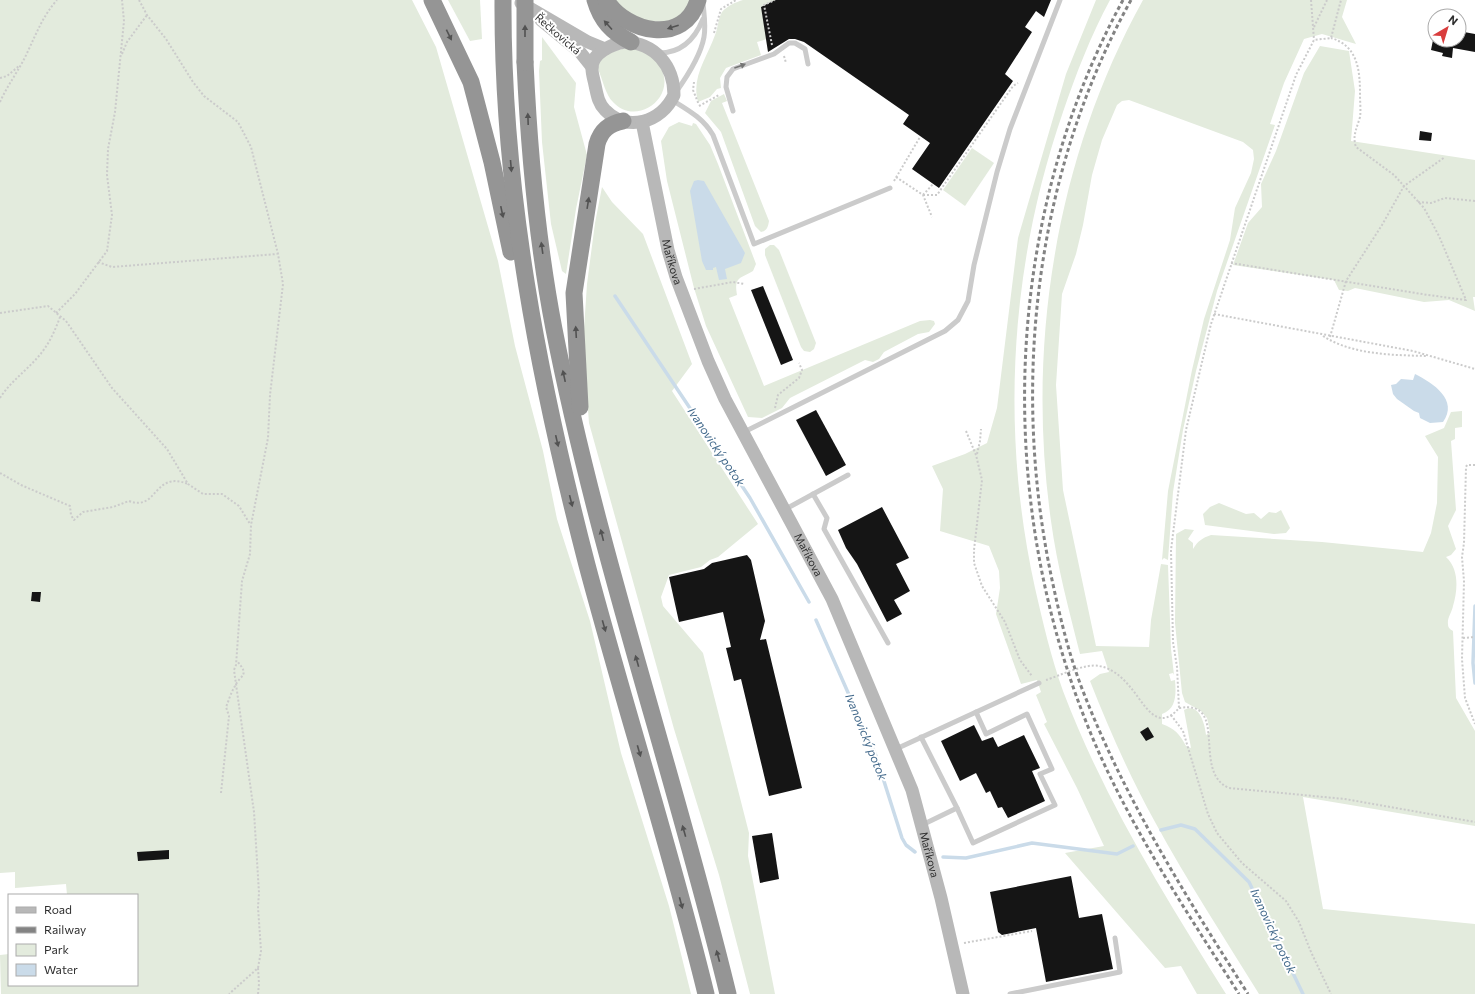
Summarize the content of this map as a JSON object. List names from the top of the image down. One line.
{"streets":{"street":["Řečkovická","Maříkova"]},"crossings":[["Řečkovická","Maříkova"]],"water":["Ivanovický potok"],"legend":["Road","Railway","Park","Water"],"north":"top right"}
